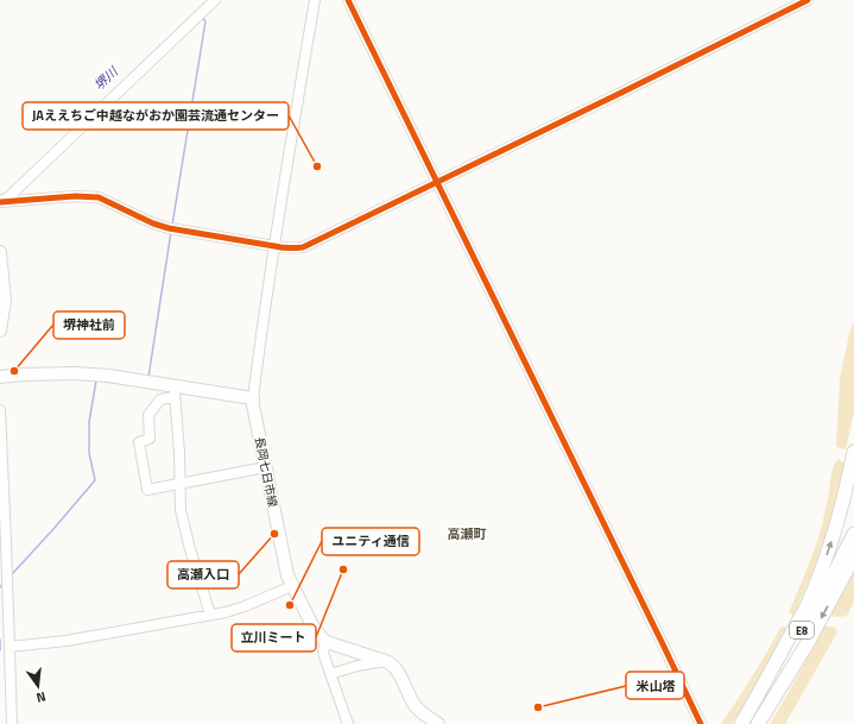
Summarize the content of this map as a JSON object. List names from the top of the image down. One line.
{"streets":{"highway":["E8"],"main road":["長岡七日市線"]},"districts":["高瀬町"],"water":["堺川"],"places":["JAええちご中越ながおか園芸流通センター","堺神社前","高瀬入口","立川ミート","ユニティ通信","米山塔"],"north":"bottom"}
